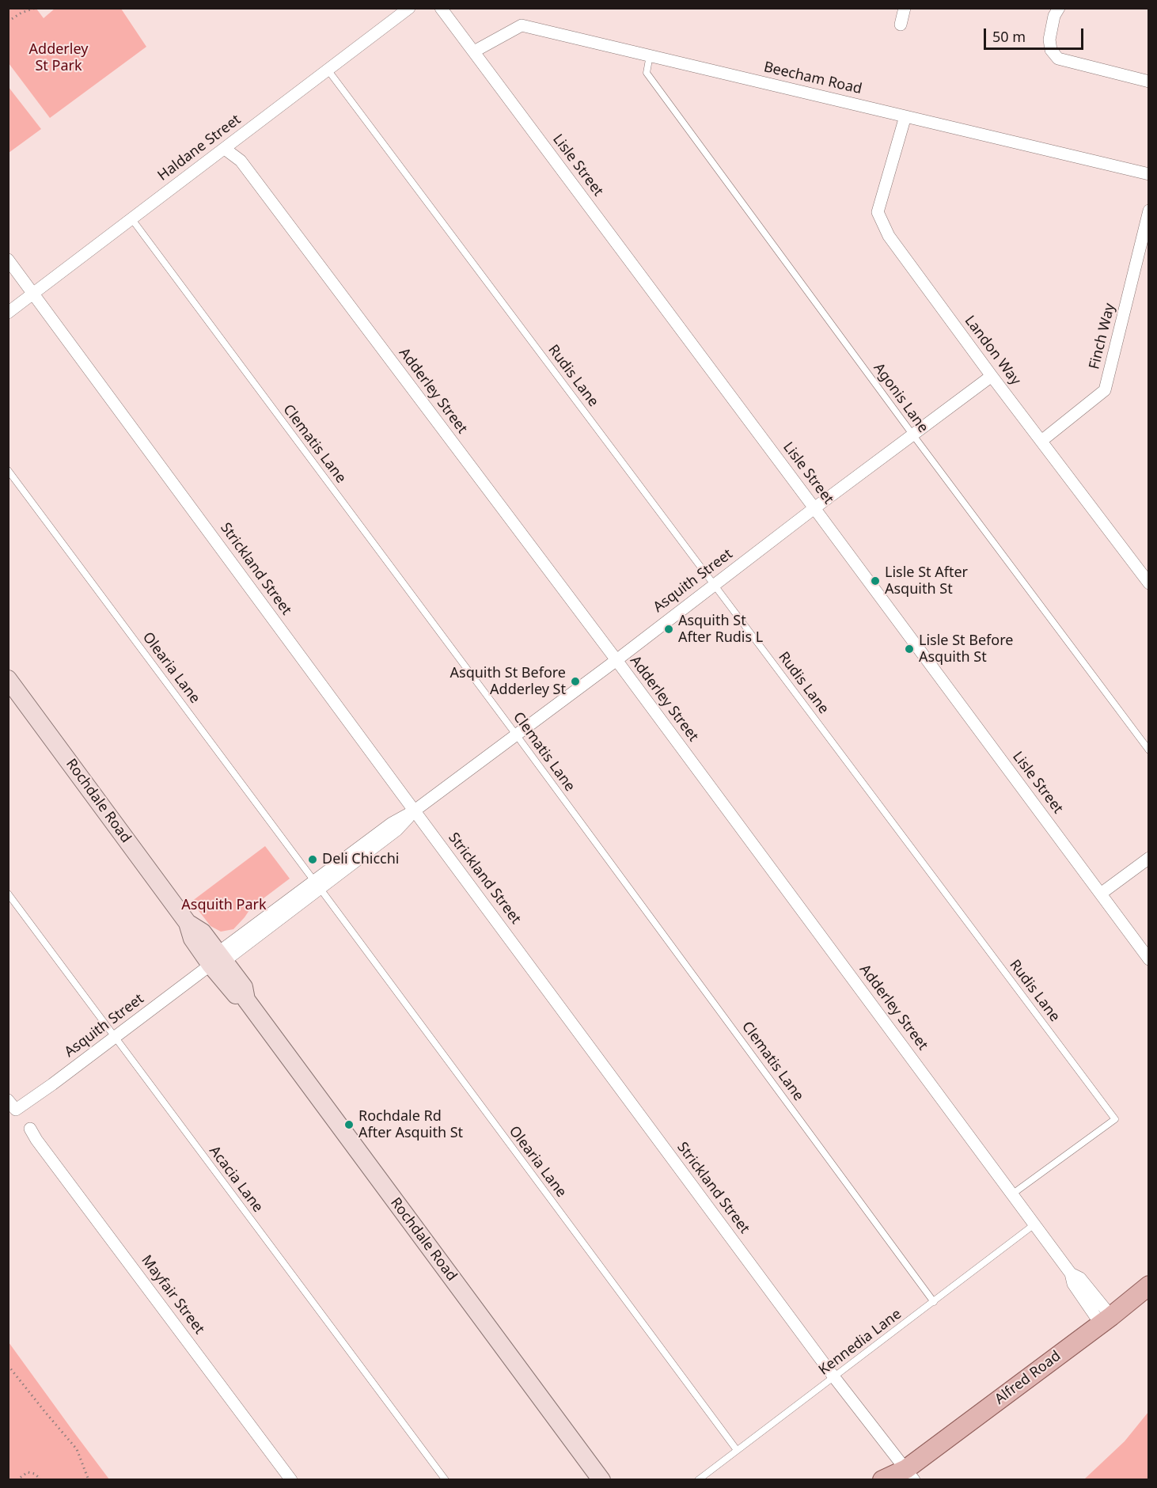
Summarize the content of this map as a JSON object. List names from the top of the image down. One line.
{"streets":{"main road":["Rochdale Road","Alfred Road"],"street":["Beecham Road","Haldane Street","Lisle Street","Finch Way","Landon Way","Adderley Street","Strickland Street","Asquith Street","Mayfair Street"],"lane":["Rudis Lane","Agonis Lane","Clematis Lane","Olearia Lane","Acacia Lane","Kennedia Lane"]},"crossings":[["Beecham Road","Lisle Street"],["Beecham Road","Landon Way"],["Beecham Road","Agonis Lane"],["Haldane Street","Rudis Lane"],["Haldane Street","Adderley Street"],["Haldane Street","Clematis Lane"],["Haldane Street","Strickland Street"],["Lisle Street","Asquith Street"],["Finch Way","Landon Way"],["Landon Way","Asquith Street"],["Rudis Lane","Adderley Street"],["Rudis Lane","Asquith Street"],["Adderley Street","Asquith Street"],["Adderley Street","Kennedia Lane"],["Adderley Street","Alfred Road"],["Agonis Lane","Asquith Street"],["Clematis Lane","Asquith Street"],["Clematis Lane","Kennedia Lane"],["Strickland Street","Asquith Street"],["Strickland Street","Kennedia Lane"],["Strickland Street","Alfred Road"],["Asquith Street","Olearia Lane"],["Asquith Street","Rochdale Road"],["Asquith Street","Acacia Lane"],["Olearia Lane","Kennedia Lane"]],"parks":["Adderley St Park","Asquith Park"],"places":["Lisle St After Asquith St","Asquith St After Rudis L","Lisle St Before Asquith St","Asquith St Before Adderley St","Deli Chicchi","Rochdale Rd After Asquith St"],"scale_bar":"50 m"}
